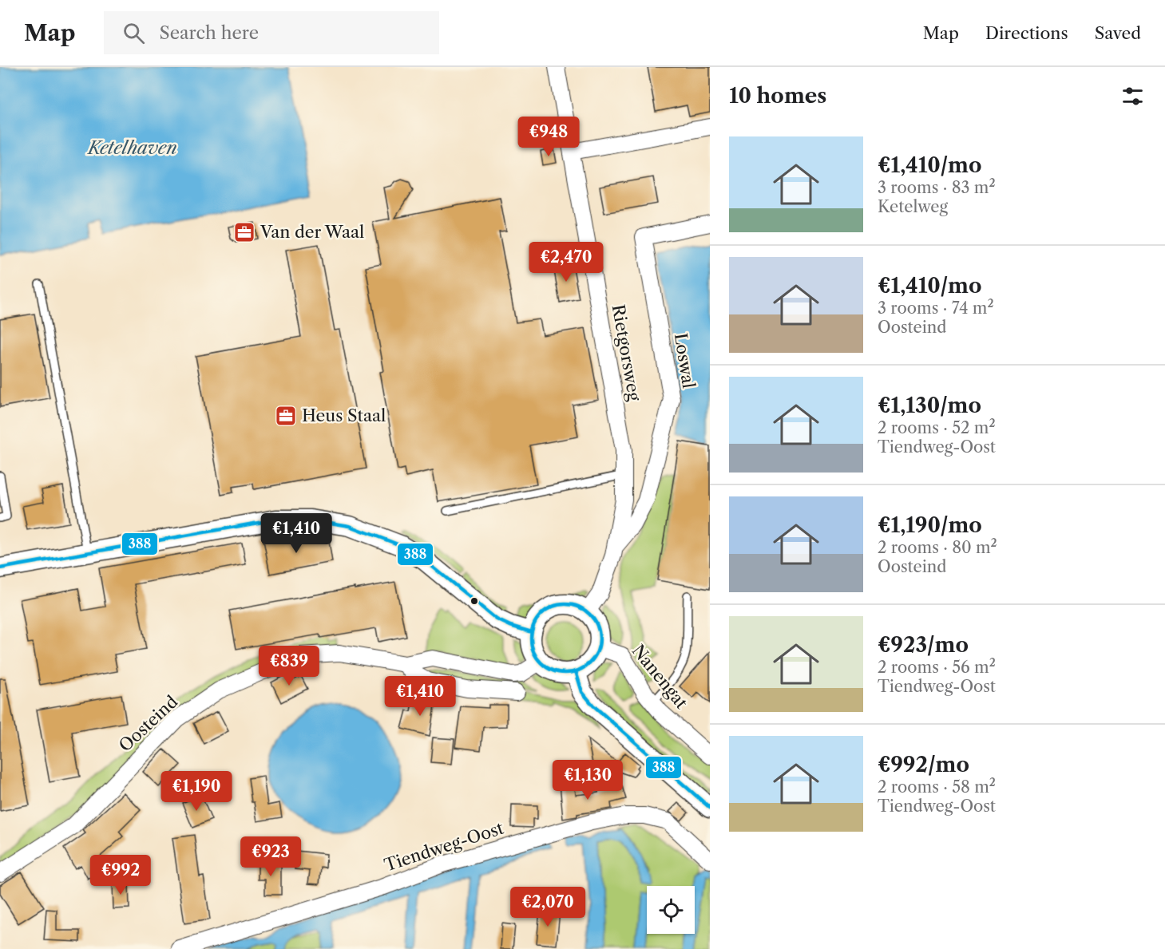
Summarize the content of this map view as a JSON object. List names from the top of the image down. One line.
{"streets":{"street":["Rietgorsweg","Loswal","Nanengat","Oosteind","Tiendweg-Oost"]},"crossings":[["Rietgorsweg","Loswal"],["Rietgorsweg","Nanengat"],["Rietgorsweg","Oosteind"],["Nanengat","Oosteind"]],"water":["Ketelhaven"],"places":{"office":["Van der Waal","Heus Staal"]},"lines":["transit line 388"],"page":{"header":"Map","search":"Search here","nav":["Map","Directions","Saved"],"heading":"10 homes","price":["€948","€2,470","€1,410","€839","€1,410","€1,130","€1,190","€923","€992","€2,070"],"list":[{"name":"€1,410/mo","note":"3 rooms · 83 m² · Ketelweg"},{"name":"€1,410/mo","note":"3 rooms · 74 m² · Oosteind"},{"name":"€1,130/mo","note":"2 rooms · 52 m² · Tiendweg-Oost"},{"name":"€1,190/mo","note":"2 rooms · 80 m² · Oosteind"},{"name":"€923/mo","note":"2 rooms · 56 m² · Tiendweg-Oost"},{"name":"€992/mo","note":"2 rooms · 58 m² · Tiendweg-Oost"}]}}
